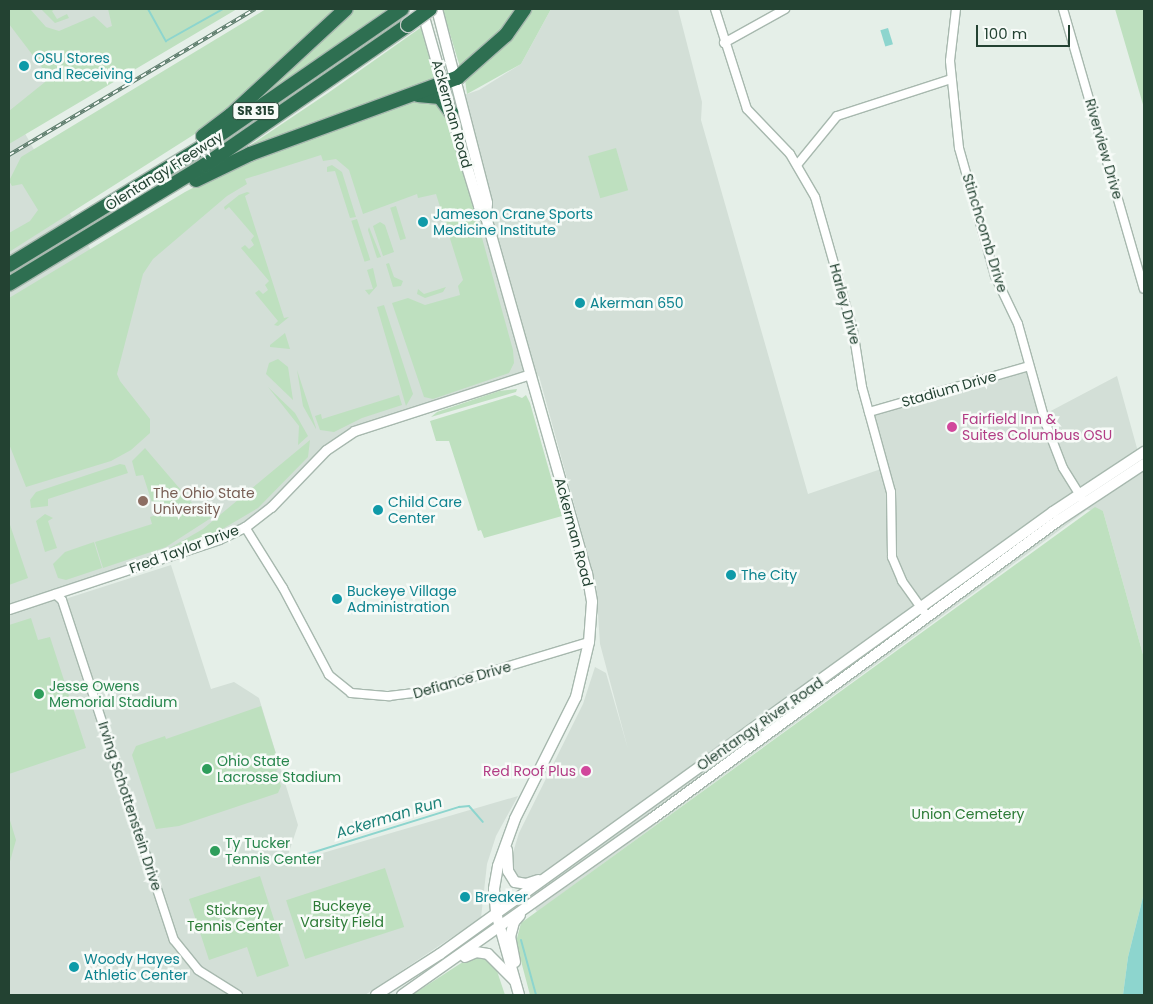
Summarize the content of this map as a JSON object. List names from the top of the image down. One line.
{"streets":{"highway":["SR 315","Olentangy Freeway"],"main road":["Ackerman Road","Olentangy River Road"],"street":["Riverview Drive","Stinchcomb Drive","Harley Drive","Stadium Drive","Fred Taylor Drive","Defiance Drive","Irving Schottenstein Drive"]},"crossings":[["Ackerman Road","Fred Taylor Drive"],["Ackerman Road","Defiance Drive"],["Ackerman Road","Olentangy River Road"],["Stinchcomb Drive","Stadium Drive"],["Stinchcomb Drive","Olentangy River Road"],["Harley Drive","Stadium Drive"],["Harley Drive","Olentangy River Road"],["Fred Taylor Drive","Defiance Drive"],["Fred Taylor Drive","Irving Schottenstein Drive"]],"water":["Ackerman Run"],"parks":["Union Cemetery","Buckeye Varsity Field","Stickney Tennis Center"],"places":["OSU Stores and Receiving","Jameson Crane Sports Medicine Institute","Akerman 650","Fairfield Inn & Suites Columbus OSU","The Ohio State University","Child Care Center","The City","Buckeye Village Administration","Jesse Owens Memorial Stadium","Ohio State Lacrosse Stadium","Red Roof Plus","Ty Tucker Tennis Center","Breaker","Woody Hayes Athletic Center"],"scale_bar":"100 m"}
